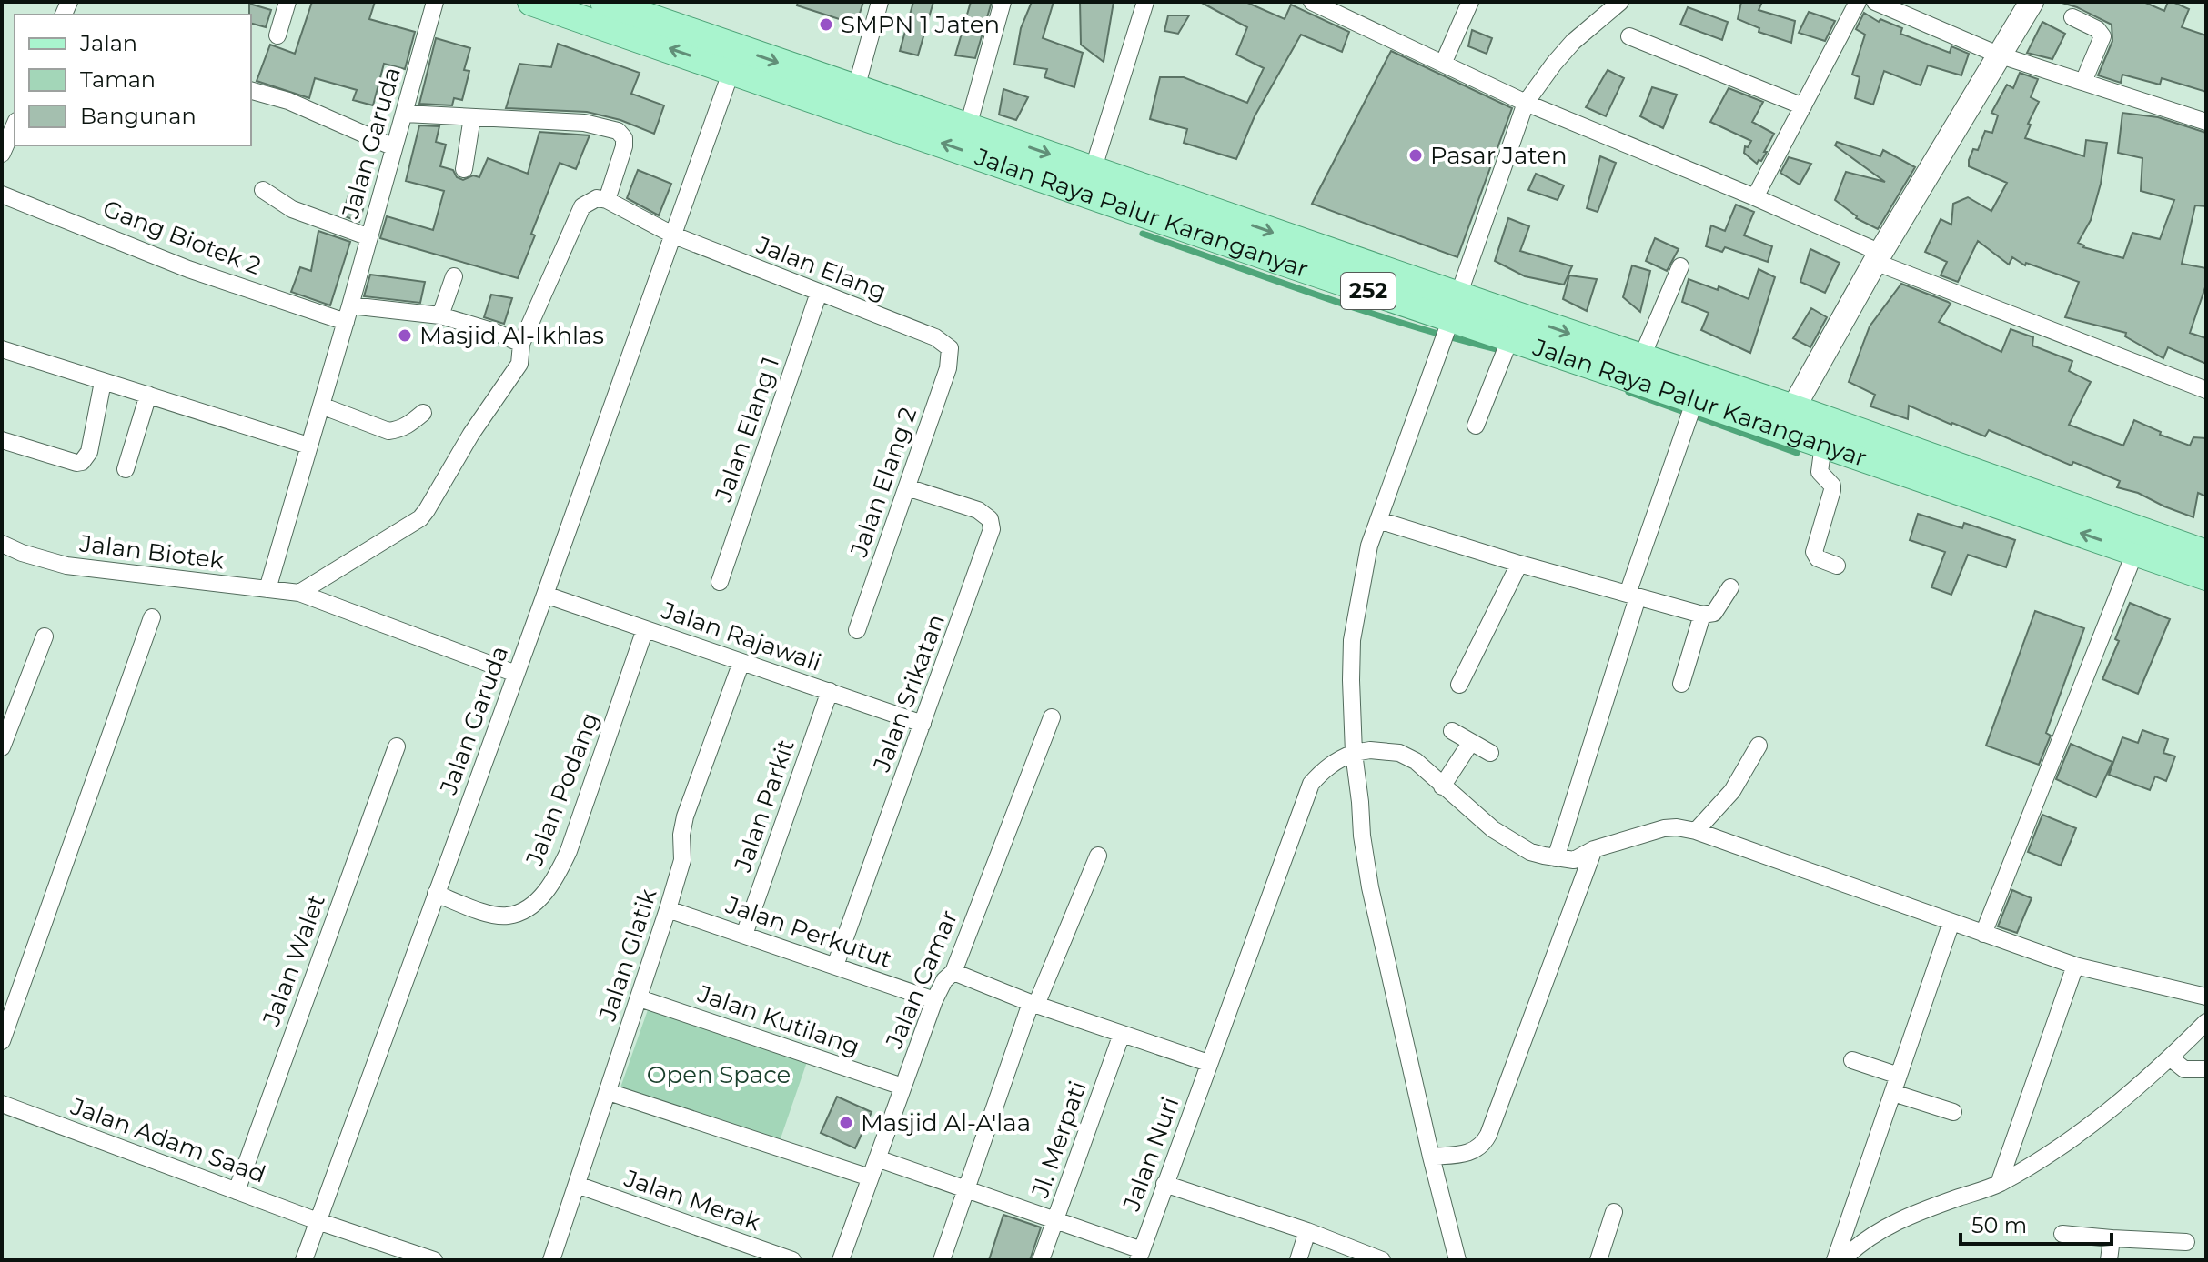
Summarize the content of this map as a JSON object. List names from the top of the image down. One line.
{"streets":{"main road":["Jalan Raya Palur Karanganyar","252"],"street":["Jalan Garuda","Gang Biotek 2","Jalan Elang","Jalan Elang 1","Jalan Elang 2","Jalan Biotek","Jalan Rajawali","Jalan Srikatan","Jalan Podang","Jalan Parkit","Jalan Perkutut","Jalan Glatik","Jalan Walet","Jalan Camar","Jalan Kutilang","Jl. Merpati","Jalan Adam Saad","Jalan Nuri","Jalan Merak"]},"crossings":[["Jalan Garuda","Jalan Raya Palur Karanganyar"],["Jalan Garuda","Gang Biotek 2"],["Jalan Garuda","Jalan Elang"],["Jalan Garuda","Jalan Biotek"],["Jalan Garuda","Jalan Rajawali"],["Jalan Garuda","Jalan Podang"],["Jalan Garuda","Jalan Adam Saad"],["Jalan Elang","Jalan Elang 1"],["Jalan Elang","Jalan Elang 2"],["Jalan Elang 2","Jalan Srikatan"],["Jalan Rajawali","Jalan Srikatan"],["Jalan Rajawali","Jalan Podang"],["Jalan Rajawali","Jalan Parkit"],["Jalan Rajawali","Jalan Glatik"],["Jalan Srikatan","Jalan Perkutut"],["Jalan Parkit","Jalan Perkutut"],["Jalan Perkutut","Jalan Glatik"],["Jalan Perkutut","Jalan Camar"],["Jalan Glatik","Jalan Kutilang"],["Jalan Glatik","Jalan Merak"],["Jalan Walet","Jalan Adam Saad"],["Jalan Camar","Jalan Kutilang"]],"parks":["Open Space"],"places":["SMPN 1 Jaten","Pasar Jaten","Masjid Al-Ikhlas","Masjid Al-A'laa"],"legend":["Jalan","Taman","Bangunan"],"scale_bar":"50 m"}
